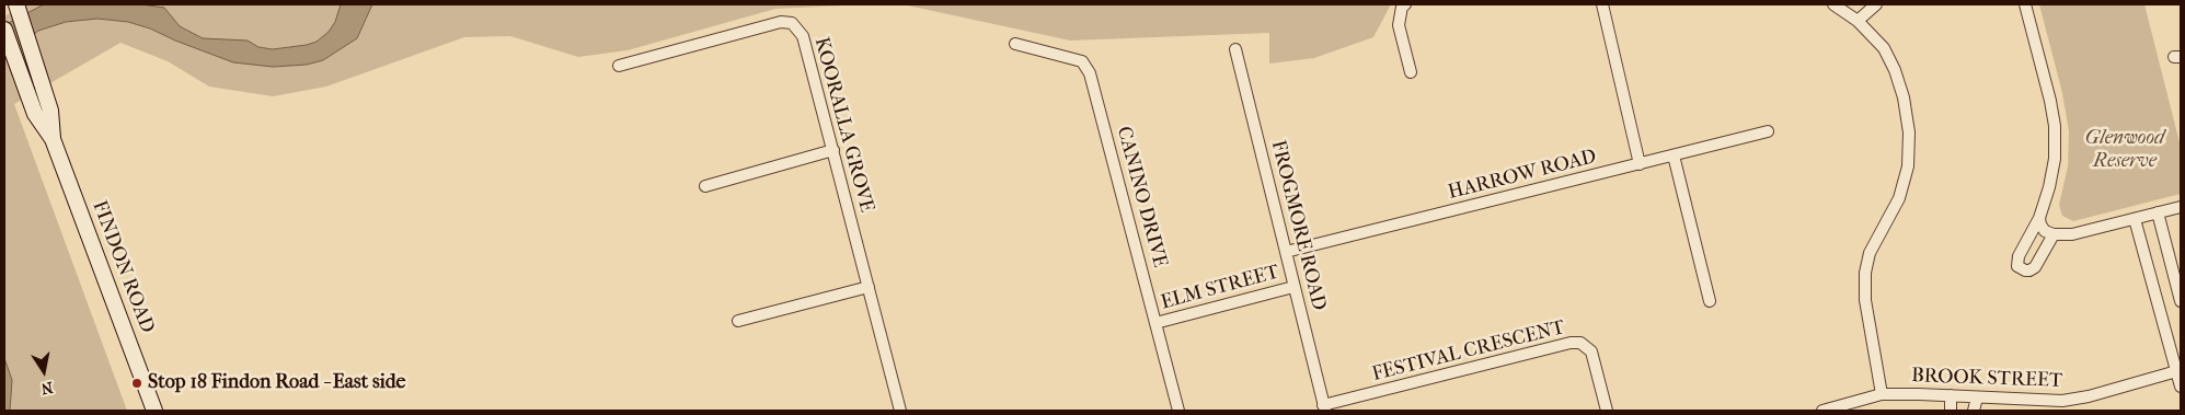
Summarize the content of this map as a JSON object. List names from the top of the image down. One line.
{"streets":{"main road":["FINDON ROAD"],"street":["KOORALLA GROVE","HARROW ROAD","CANINO DRIVE","FROGMORE ROAD","ELM STREET","FESTIVAL CRESCENT","BROOK STREET"]},"crossings":[["HARROW ROAD","FROGMORE ROAD"],["CANINO DRIVE","ELM STREET"],["FROGMORE ROAD","ELM STREET"],["FROGMORE ROAD","FESTIVAL CRESCENT"]],"parks":["Glenwood Reserve"],"places":["Stop 18 Findon Road - East side"],"north":"bottom"}
